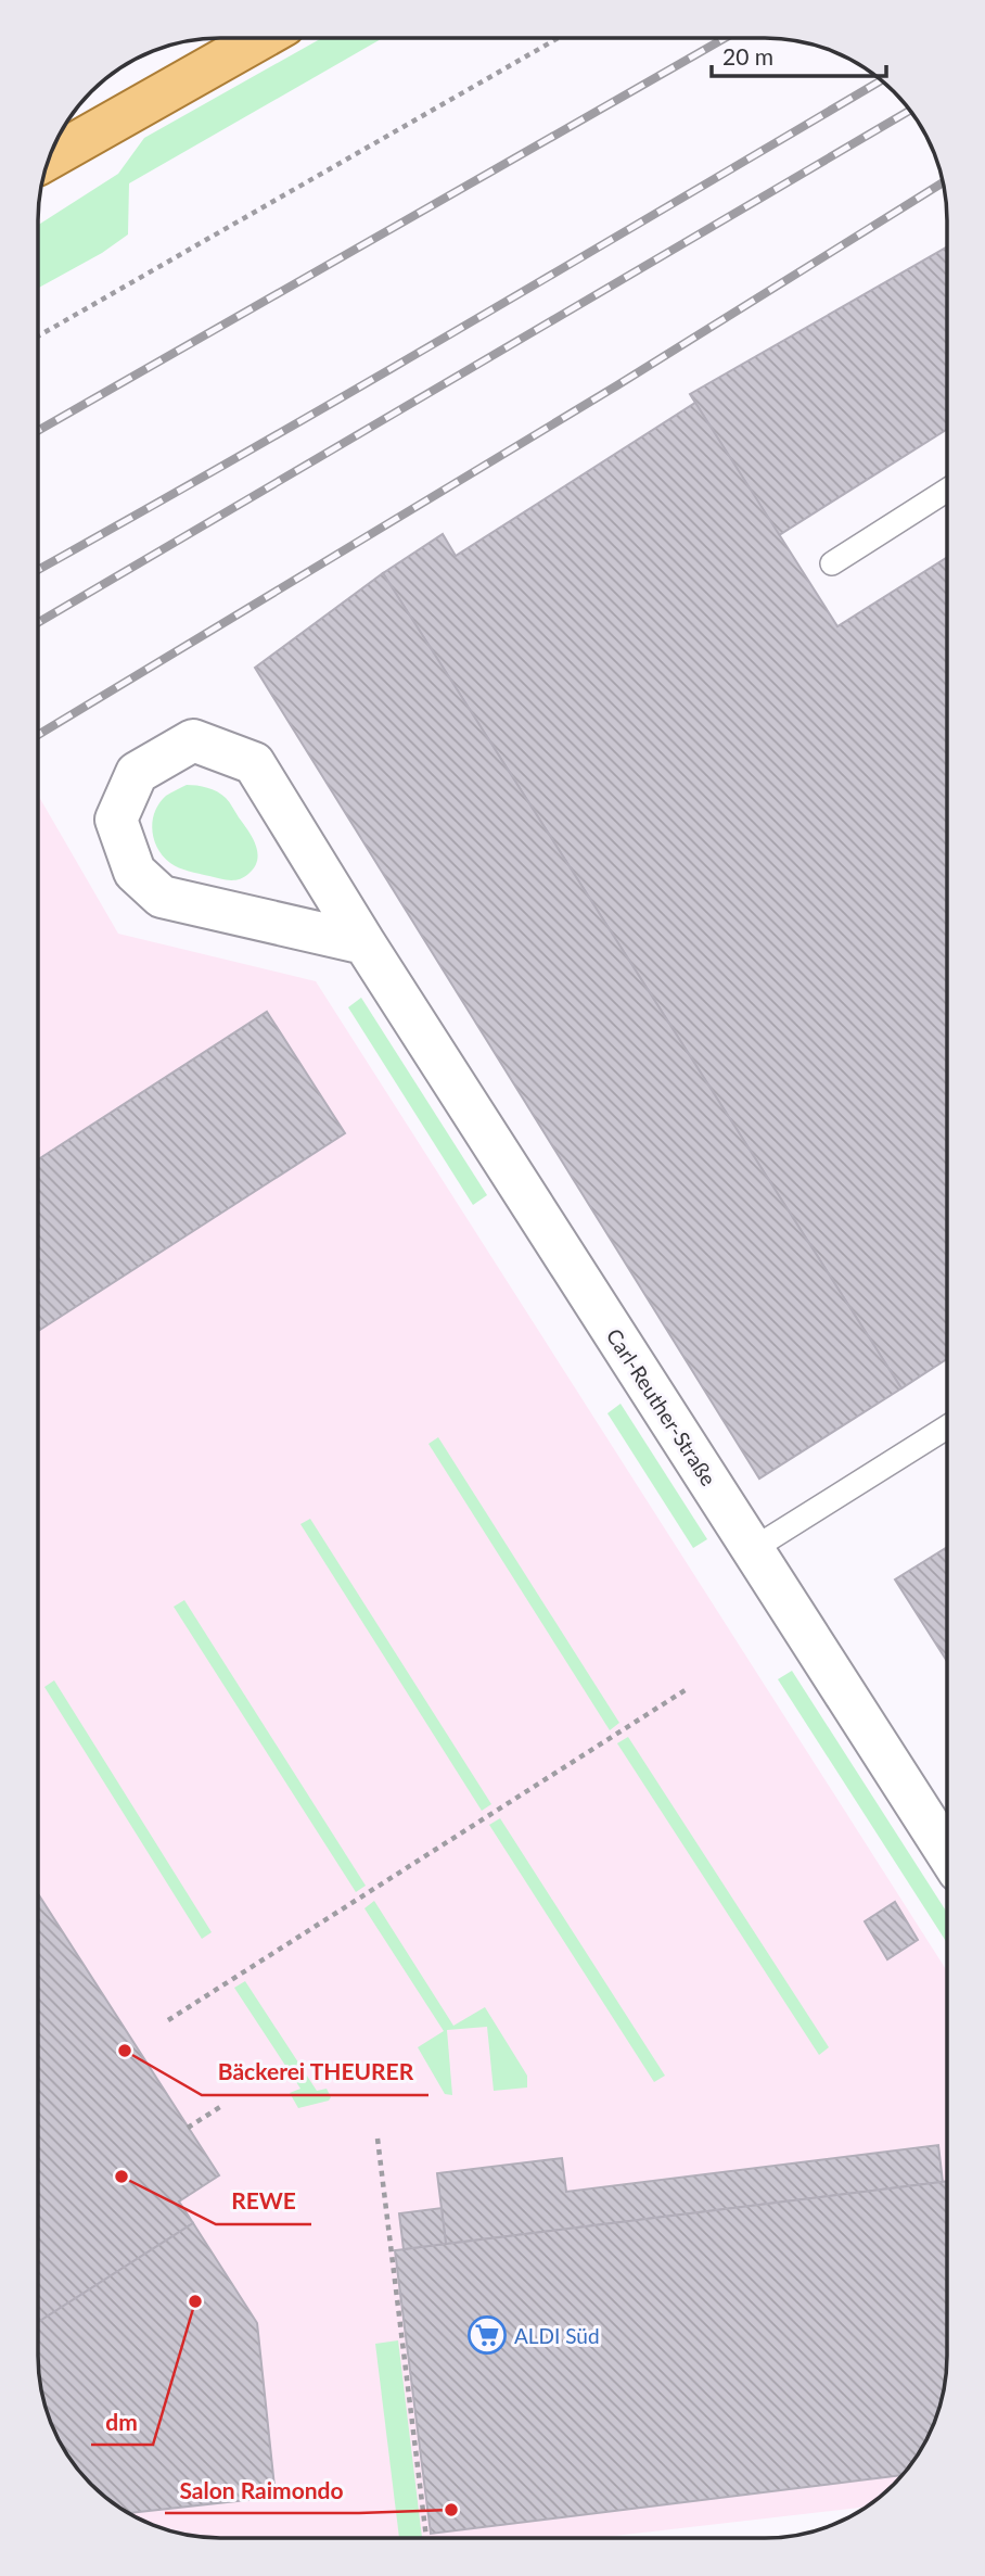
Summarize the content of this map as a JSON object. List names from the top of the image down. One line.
{"streets":{"street":["Carl-Reuther-Straße"]},"places":{"other":["Bäckerei THEURER","REWE","dm","Salon Raimondo"],"supermarket":["ALDI Süd"]},"scale_bar":"20 m"}
